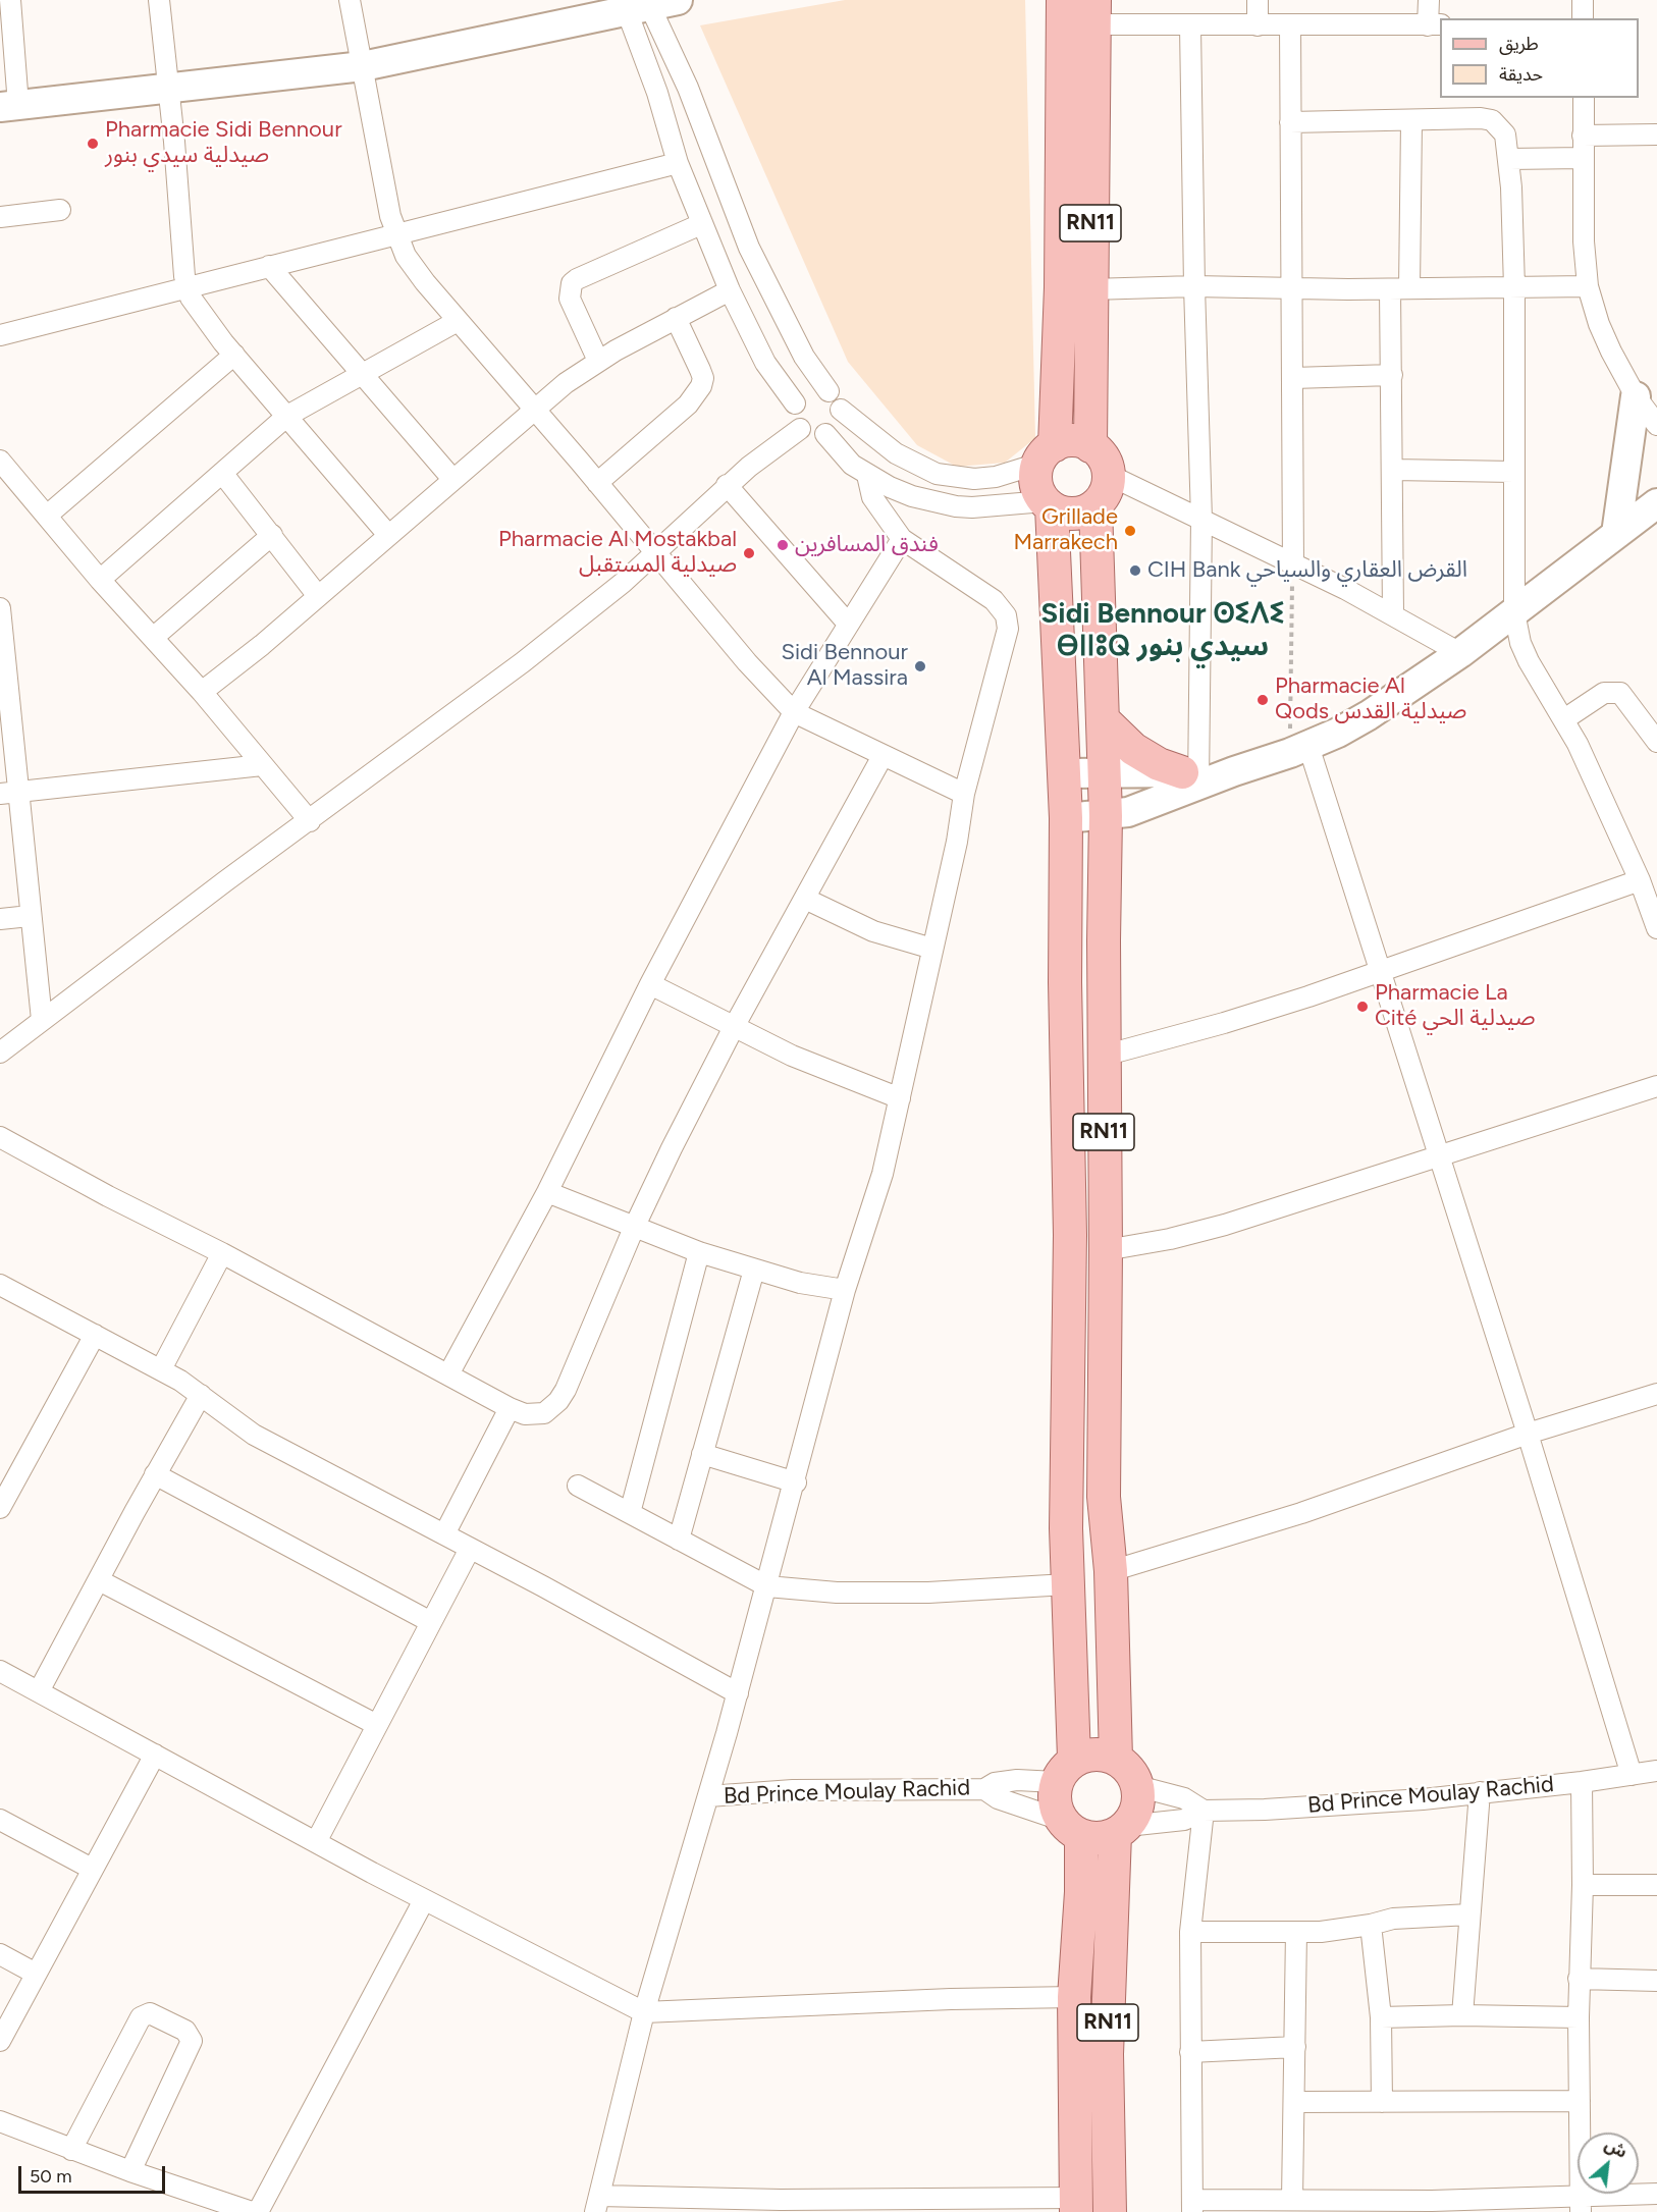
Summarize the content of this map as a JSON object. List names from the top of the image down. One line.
{"streets":{"main road":["RN11"],"street":["Bd Prince Moulay Rachid"]},"crossings":[["RN11","Bd Prince Moulay Rachid"]],"districts":["Sidi Bennour ⵙⵉⴷⵉ ⴱⵏⵏⵓⵕ سيدي بنور"],"places":["Pharmacie Sidi Bennour صيدلية سيدي بنور","Grillade Marrakech","فندق المسافرين","Pharmacie Al Mostakbal صيدلية المستقبل","CIH Bank القرض العقاري والسياحي","Sidi Bennour Al Massira","Pharmacie Al Qods صيدلية القدس","Pharmacie La Cité صيدلية الحي"],"legend":["طريق","حديقة"],"scale_bar":"50 m","north":"top right"}
